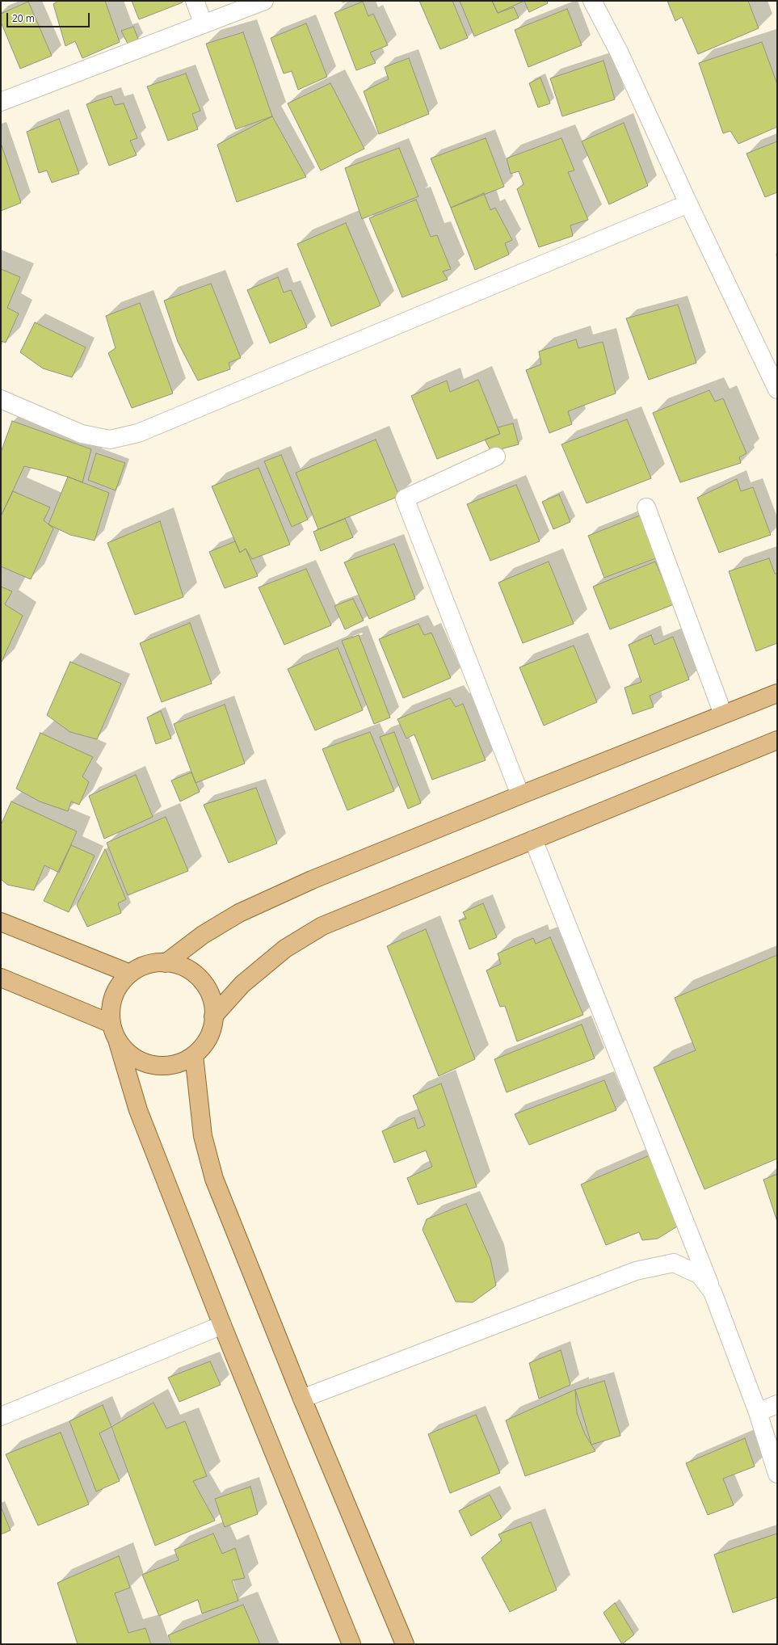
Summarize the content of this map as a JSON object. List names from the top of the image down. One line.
{"scale_bar":"20 m"}
